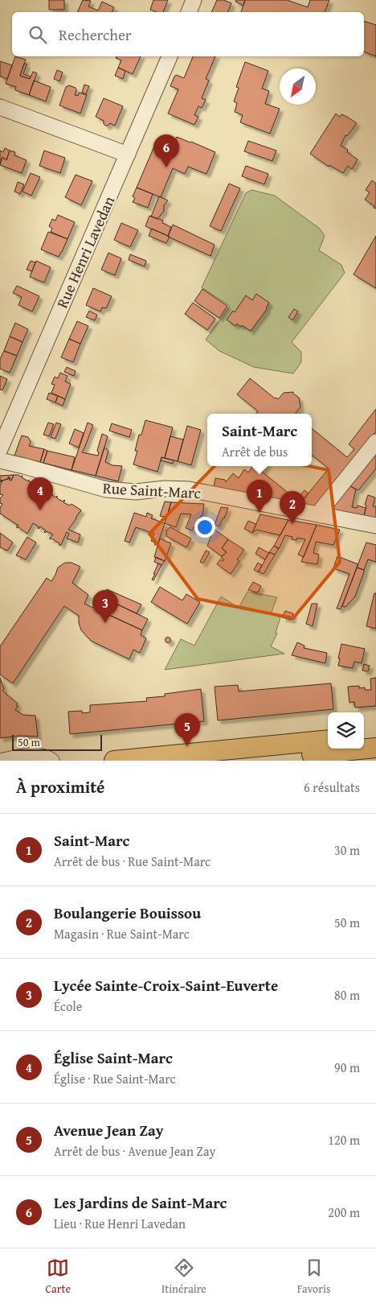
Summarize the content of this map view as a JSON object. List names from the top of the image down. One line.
{"streets":{"street":["Rue Henri Lavedan","Rue Saint-Marc"]},"scale_bar":"50 m","north":"bottom left","page":{"search":"Rechercher","pins":["6","4","1","2","3","5"],"popup":["Saint-Marc","Arrêt de bus"],"scale":"50 m","heading":["À proximité","6 résultats"],"list":[{"mark":"1","name":"Saint-Marc","note":"Arrêt de bus · Rue Saint-Marc","value":"30 m"},{"mark":"2","name":"Boulangerie Bouissou","note":"Magasin · Rue Saint-Marc","value":"50 m"},{"mark":"3","name":"Lycée Sainte-Croix-Saint-Euverte","note":"École","value":"80 m"},{"mark":"4","name":"Église Saint-Marc","note":"Église · Rue Saint-Marc","value":"90 m"},{"mark":"5","name":"Avenue Jean Zay","note":"Arrêt de bus · Avenue Jean Zay","value":"120 m"},{"mark":"6","name":"Les Jardins de Saint-Marc","note":"Lieu · Rue Henri Lavedan","value":"200 m"}],"nav":["Carte","Itinéraire","Favoris"]}}
